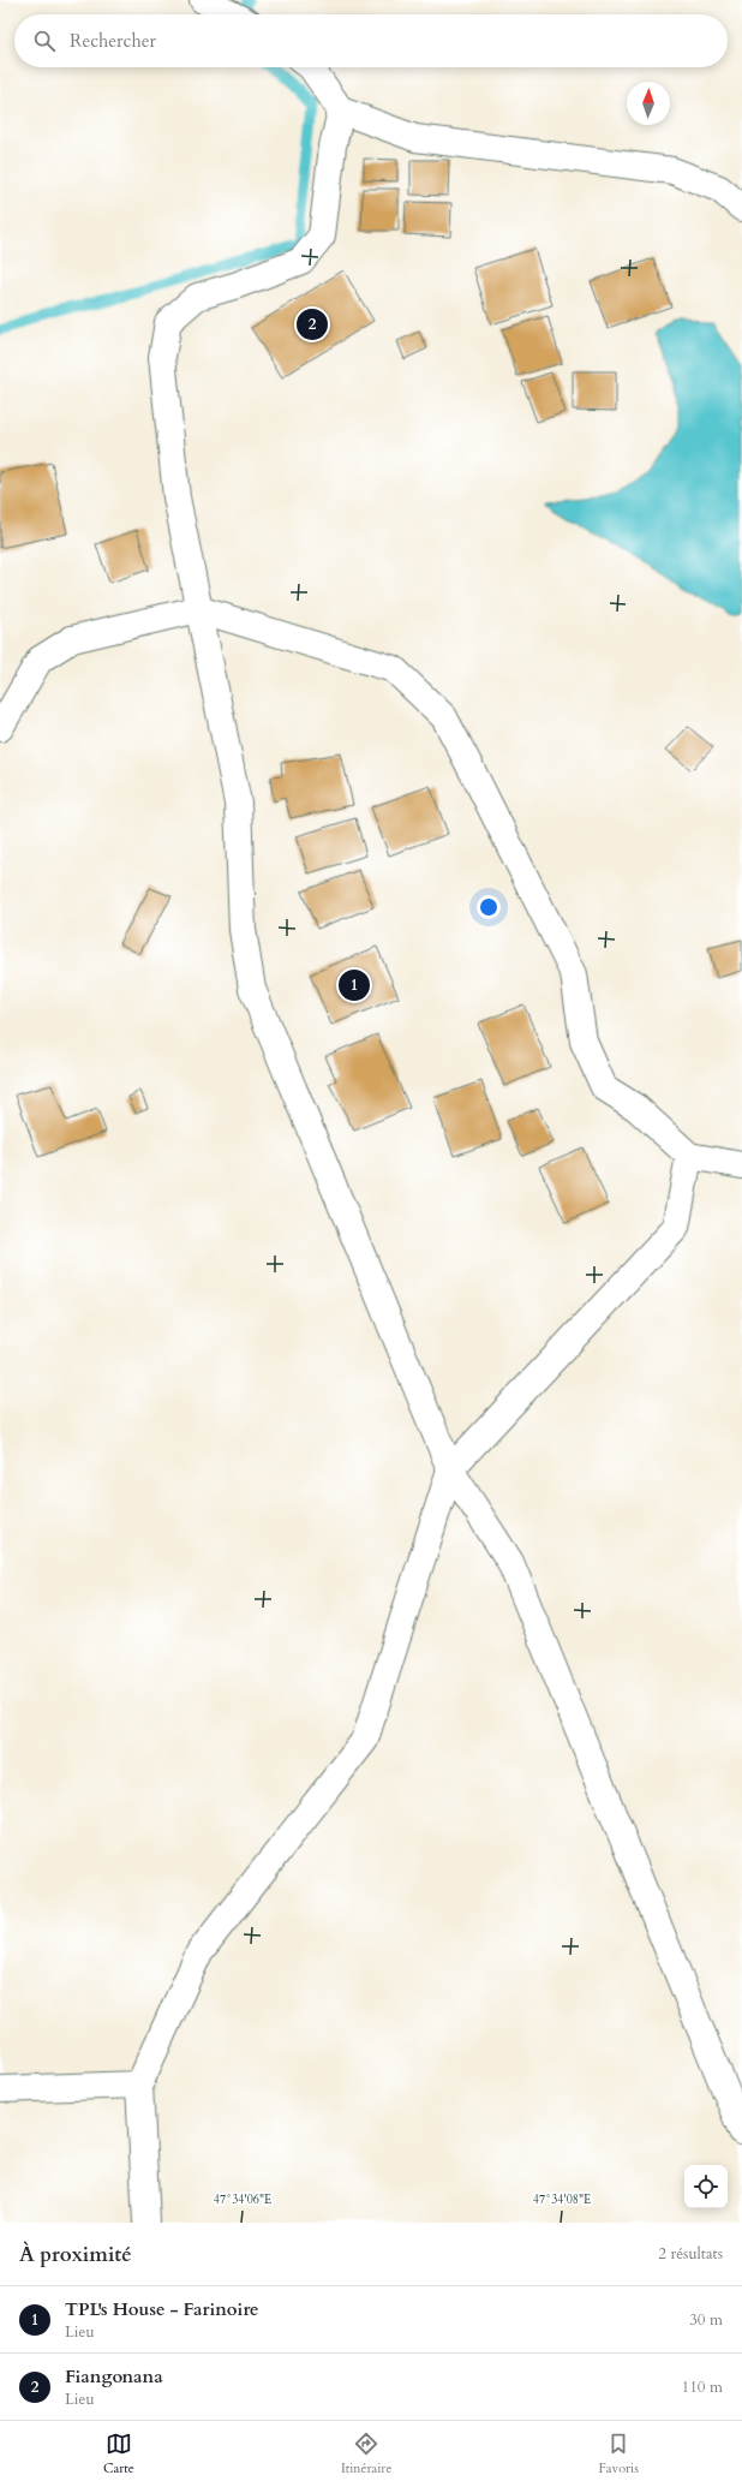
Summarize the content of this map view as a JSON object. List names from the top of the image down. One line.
{"north":"top","page":{"search":"Rechercher","pins":["2","1"],"heading":["À proximité","2 résultats"],"list":[{"mark":"1","name":"TPL's House - Farinoire","note":"Lieu","value":"30 m"},{"mark":"2","name":"Fiangonana","note":"Lieu","value":"110 m"}],"nav":["Carte","Itinéraire","Favoris"]},"coordinates":["47°34'06\"E","47°34'08\"E"]}
